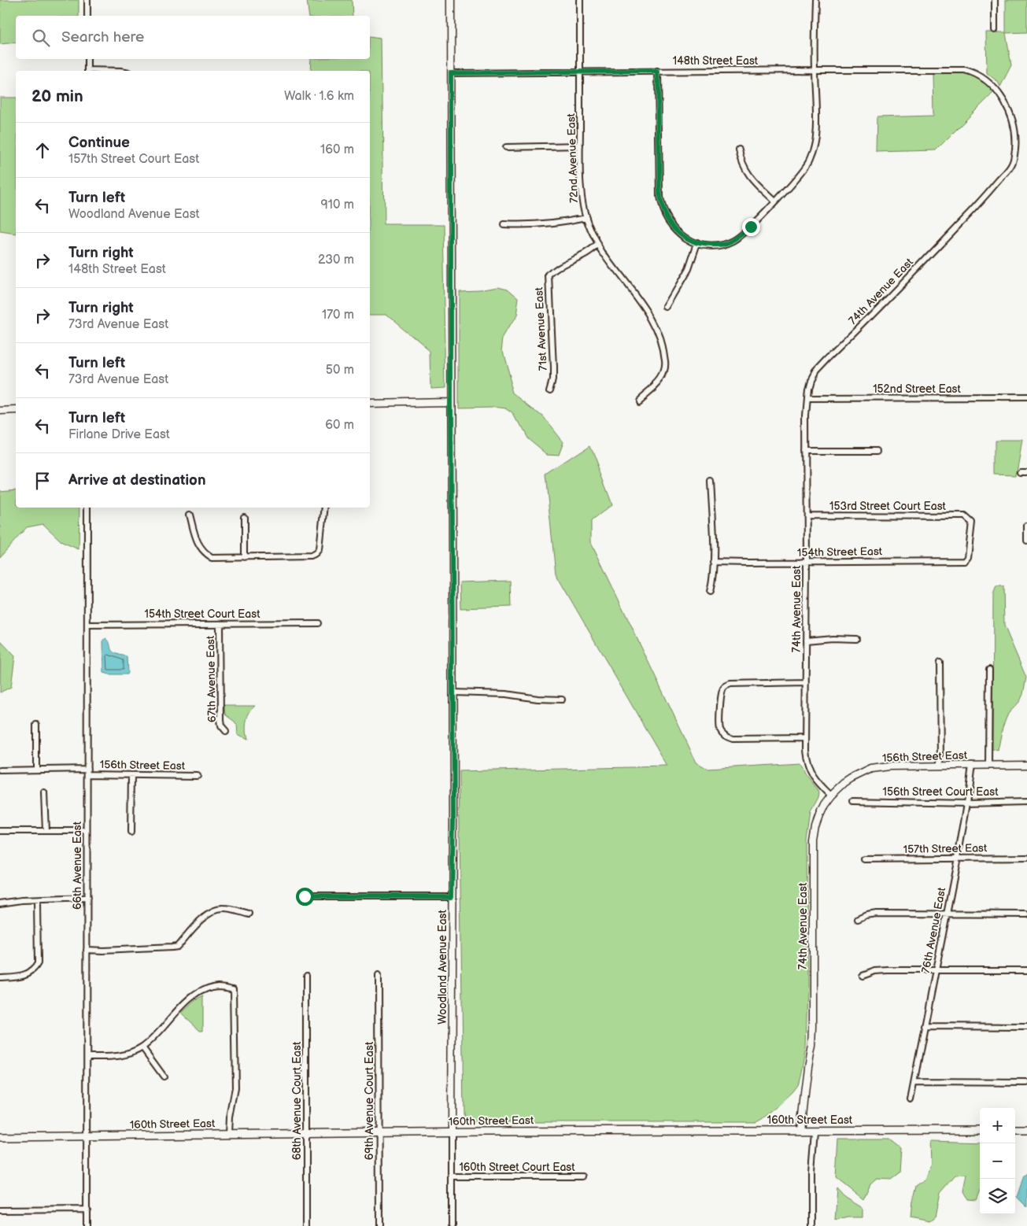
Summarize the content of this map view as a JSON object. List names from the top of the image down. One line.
{"streets":{"main road":["160th Street East"],"street":["148th Street East","72nd Avenue East","74th Avenue East","71st Avenue East","152nd Street East","153rd Street Court East","154th Street East","154th Street Court East","67th Avenue East","156th Street East","156th Street Court East","157th Street East","66th Avenue East","76th Avenue East","Woodland Avenue East","68th Avenue Court East","69th Avenue Court East","160th Street Court East"]},"crossings":[["148th Street East","72nd Avenue East"],["148th Street East","74th Avenue East"],["148th Street East","Woodland Avenue East"],["72nd Avenue East","71st Avenue East"],["74th Avenue East","152nd Street East"],["74th Avenue East","153rd Street Court East"],["74th Avenue East","154th Street East"],["74th Avenue East","156th Street East"],["74th Avenue East","160th Street East"],["153rd Street Court East","154th Street East"],["154th Street Court East","67th Avenue East"],["154th Street Court East","66th Avenue East"],["156th Street East","66th Avenue East"],["156th Street East","76th Avenue East"],["156th Street Court East","76th Avenue East"],["157th Street East","76th Avenue East"],["66th Avenue East","160th Street East"],["Woodland Avenue East","160th Street East"],["68th Avenue Court East","160th Street East"],["69th Avenue Court East","160th Street East"]],"page":{"search":"Search here","heading":["20 min","Walk · 1.6 km"],"list":[["Continue","157th Street Court East","160 m"],["Turn left","Woodland Avenue East","910 m"],["Turn right","148th Street East","230 m"],["Turn right","73rd Avenue East","170 m"],["Turn left","73rd Avenue East","50 m"],["Turn left","Firlane Drive East","60 m"],"Arrive at destination"],"map_buttons":["+","−"]}}
